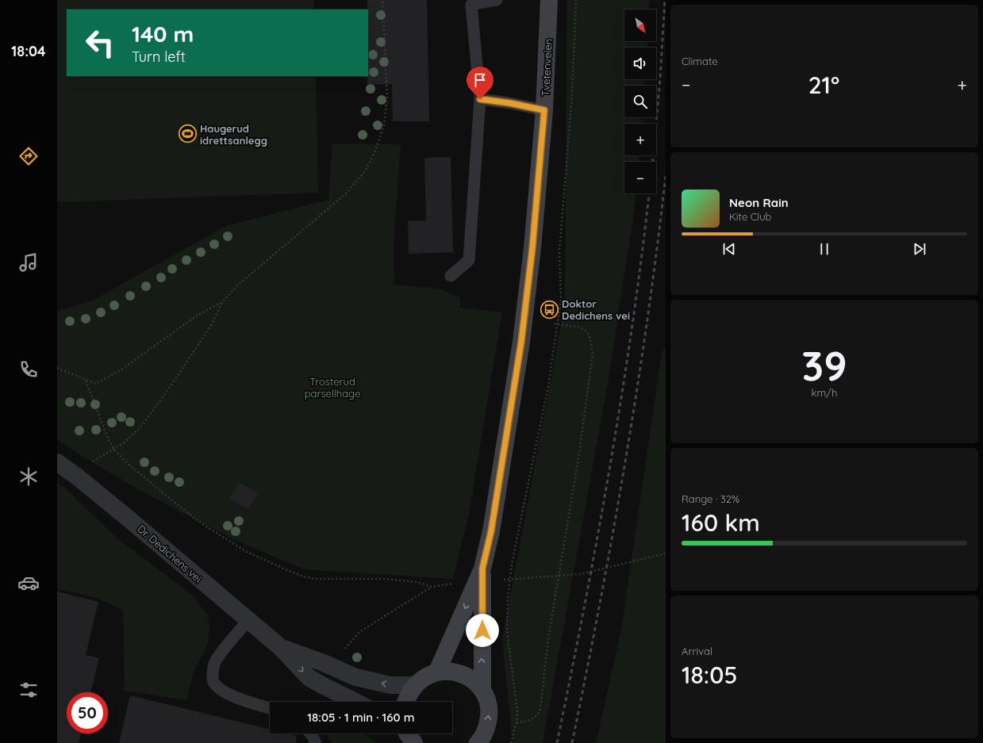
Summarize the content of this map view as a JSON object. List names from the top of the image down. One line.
{"streets":{"main road":["Tvetenveien"],"street":["Dr. Dedichens vei"]},"parks":["Trosterud parsellhage"],"places":{"sports":["Haugerud idrettsanlegg"],"bus stop":["Doktor Dedichens vei"]},"north":"bottom right","page":{"tabs":"18:04","tile":["Climate",["39","km/h"],["Range · 32%","160 km"],["Arrival","18:05"]],"map_buttons":["+","−"],"turn":["140 m","Turn left"],"heat":["−","21°","+"],"song":["Neon Rain","Kite Club"],"limit":"50","trip":"18:05 · 1 min · 160 m"}}
